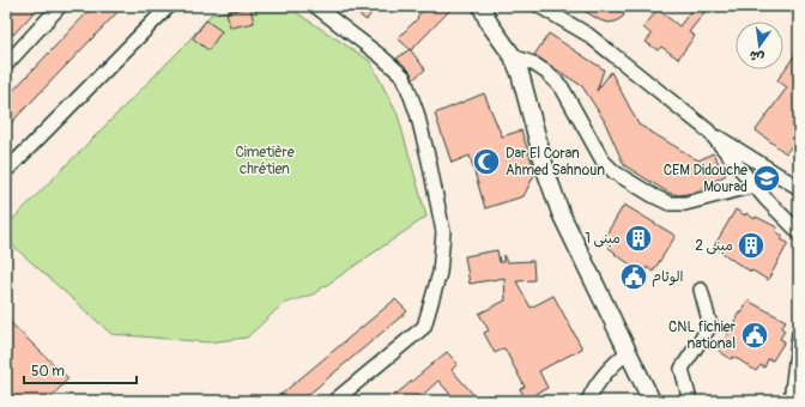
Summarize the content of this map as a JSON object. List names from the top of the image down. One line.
{"parks":["Cimetière chrétien"],"places":{"mosque":["Dar El Coran Ahmed Sahnoun"],"school or university":["CEM Didouche Mourad"],"building":["مبنى 1","مبنى 2"],"public building":["الوئام","CNL fichier national"]},"scale_bar":"50 m","north":"bottom"}
